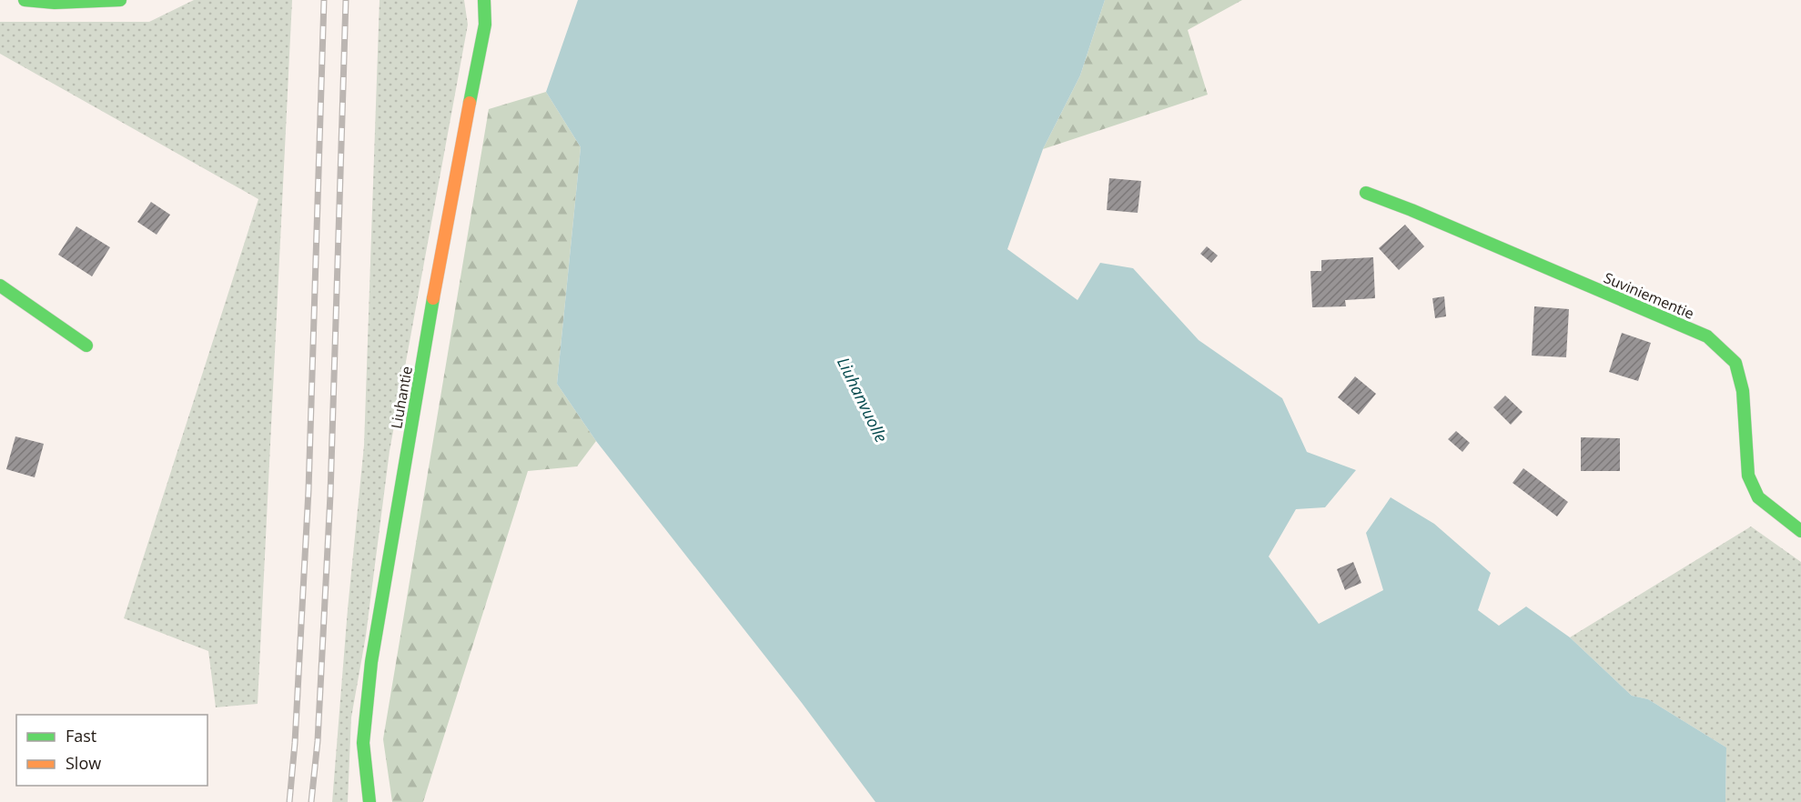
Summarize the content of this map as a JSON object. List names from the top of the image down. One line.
{"streets":{"street":["Suviniementie","Liuhantie"]},"water":["Liuhanvuolle"],"legend":["Fast","Slow"]}
